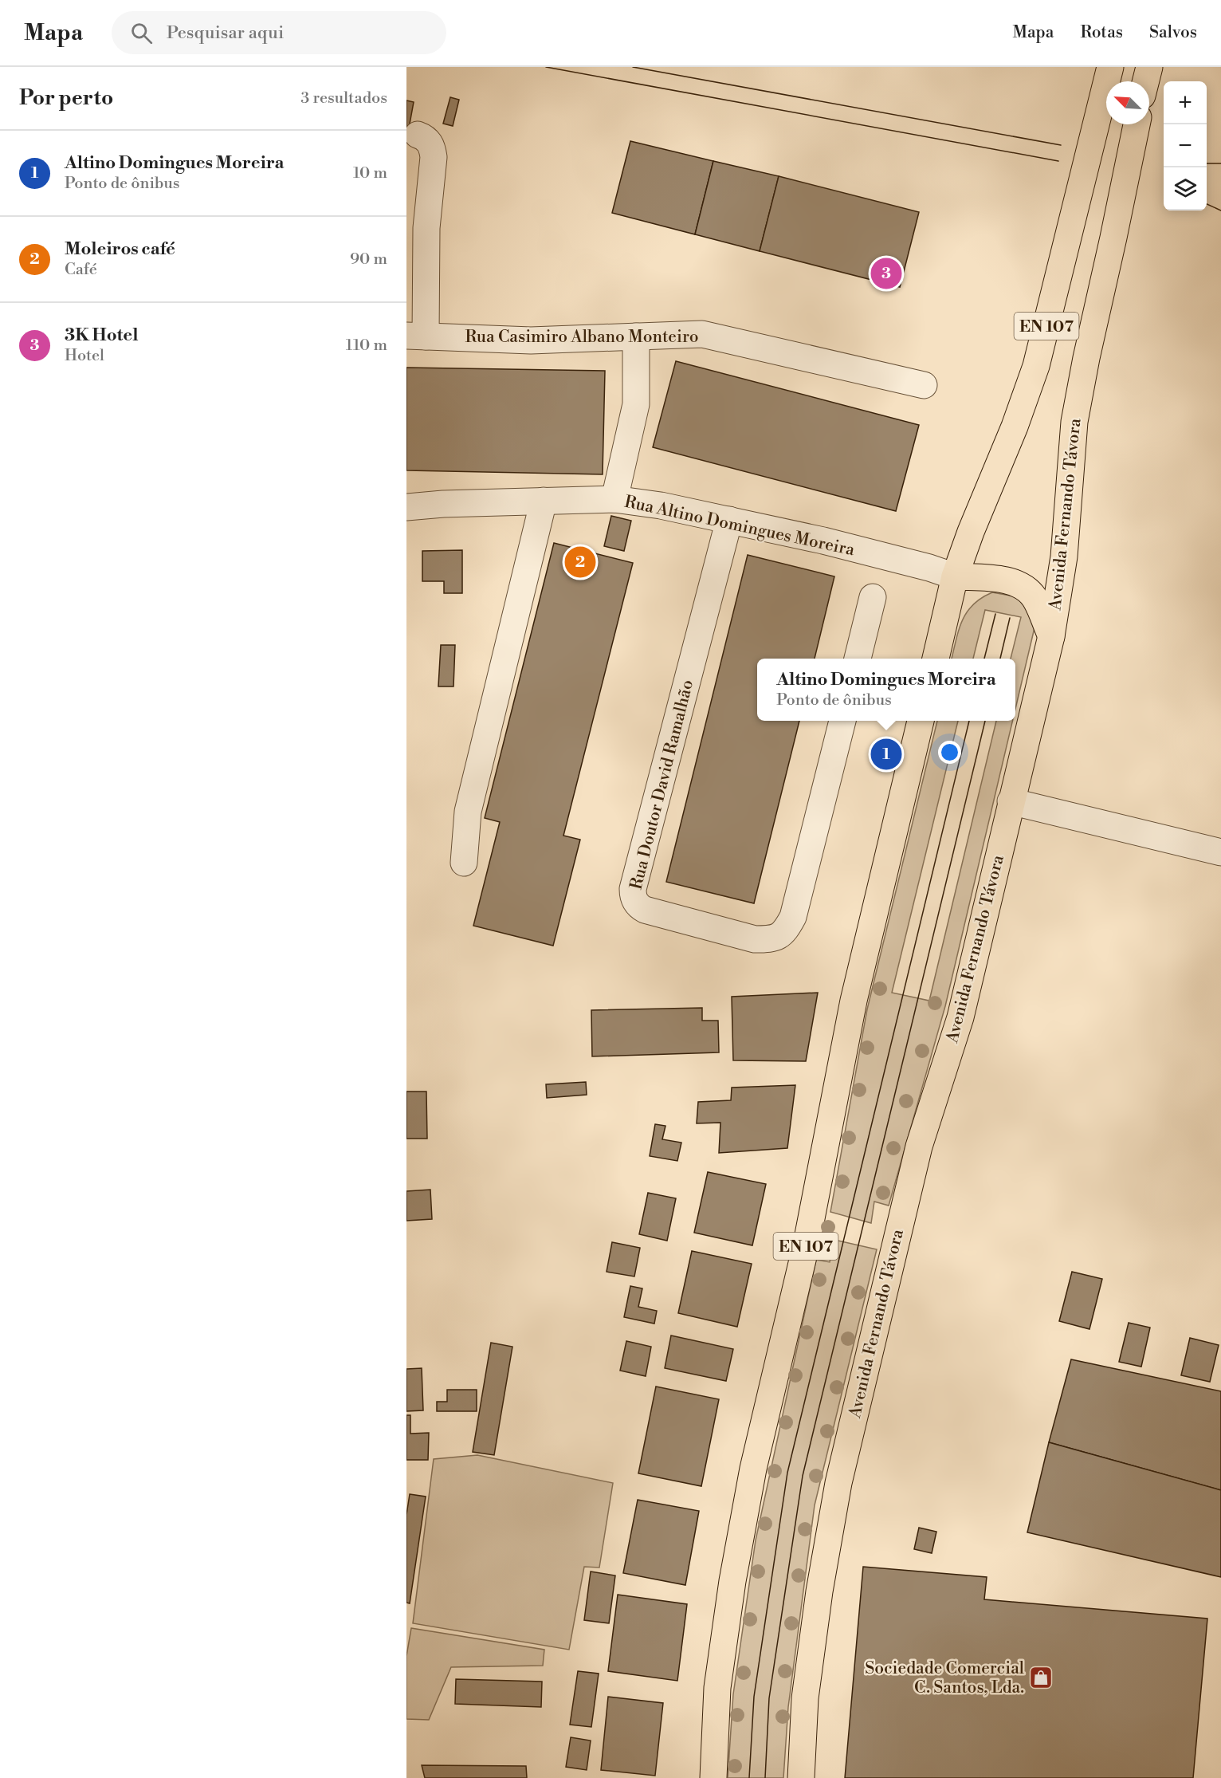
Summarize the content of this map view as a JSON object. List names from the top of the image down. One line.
{"streets":{"main road":["EN 107","Avenida Fernando Távora"],"street":["Rua Casimiro Albano Monteiro","Rua Altino Domingues Moreira","Rua Doutor David Ramalhão"]},"crossings":[["EN 107","Rua Altino Domingues Moreira"],["Rua Altino Domingues Moreira","Rua Doutor David Ramalhão"]],"places":{"shop":["Sociedade Comercial C. Santos, Lda."]},"north":"top left","page":{"header":"Mapa","search":"Pesquisar aqui","nav":["Mapa","Rotas","Salvos"],"heading":["Por perto","3 resultados"],"map_buttons":["+","−"],"list":[{"mark":"1","name":"Altino Domingues Moreira","note":"Ponto de ônibus","value":"10 m"},{"mark":"2","name":"Moleiros café","note":"Café","value":"90 m"},{"mark":"3","name":"3K Hotel","note":"Hotel","value":"110 m"}],"pins":["3","2","1"],"popup":["Altino Domingues Moreira","Ponto de ônibus"]}}
